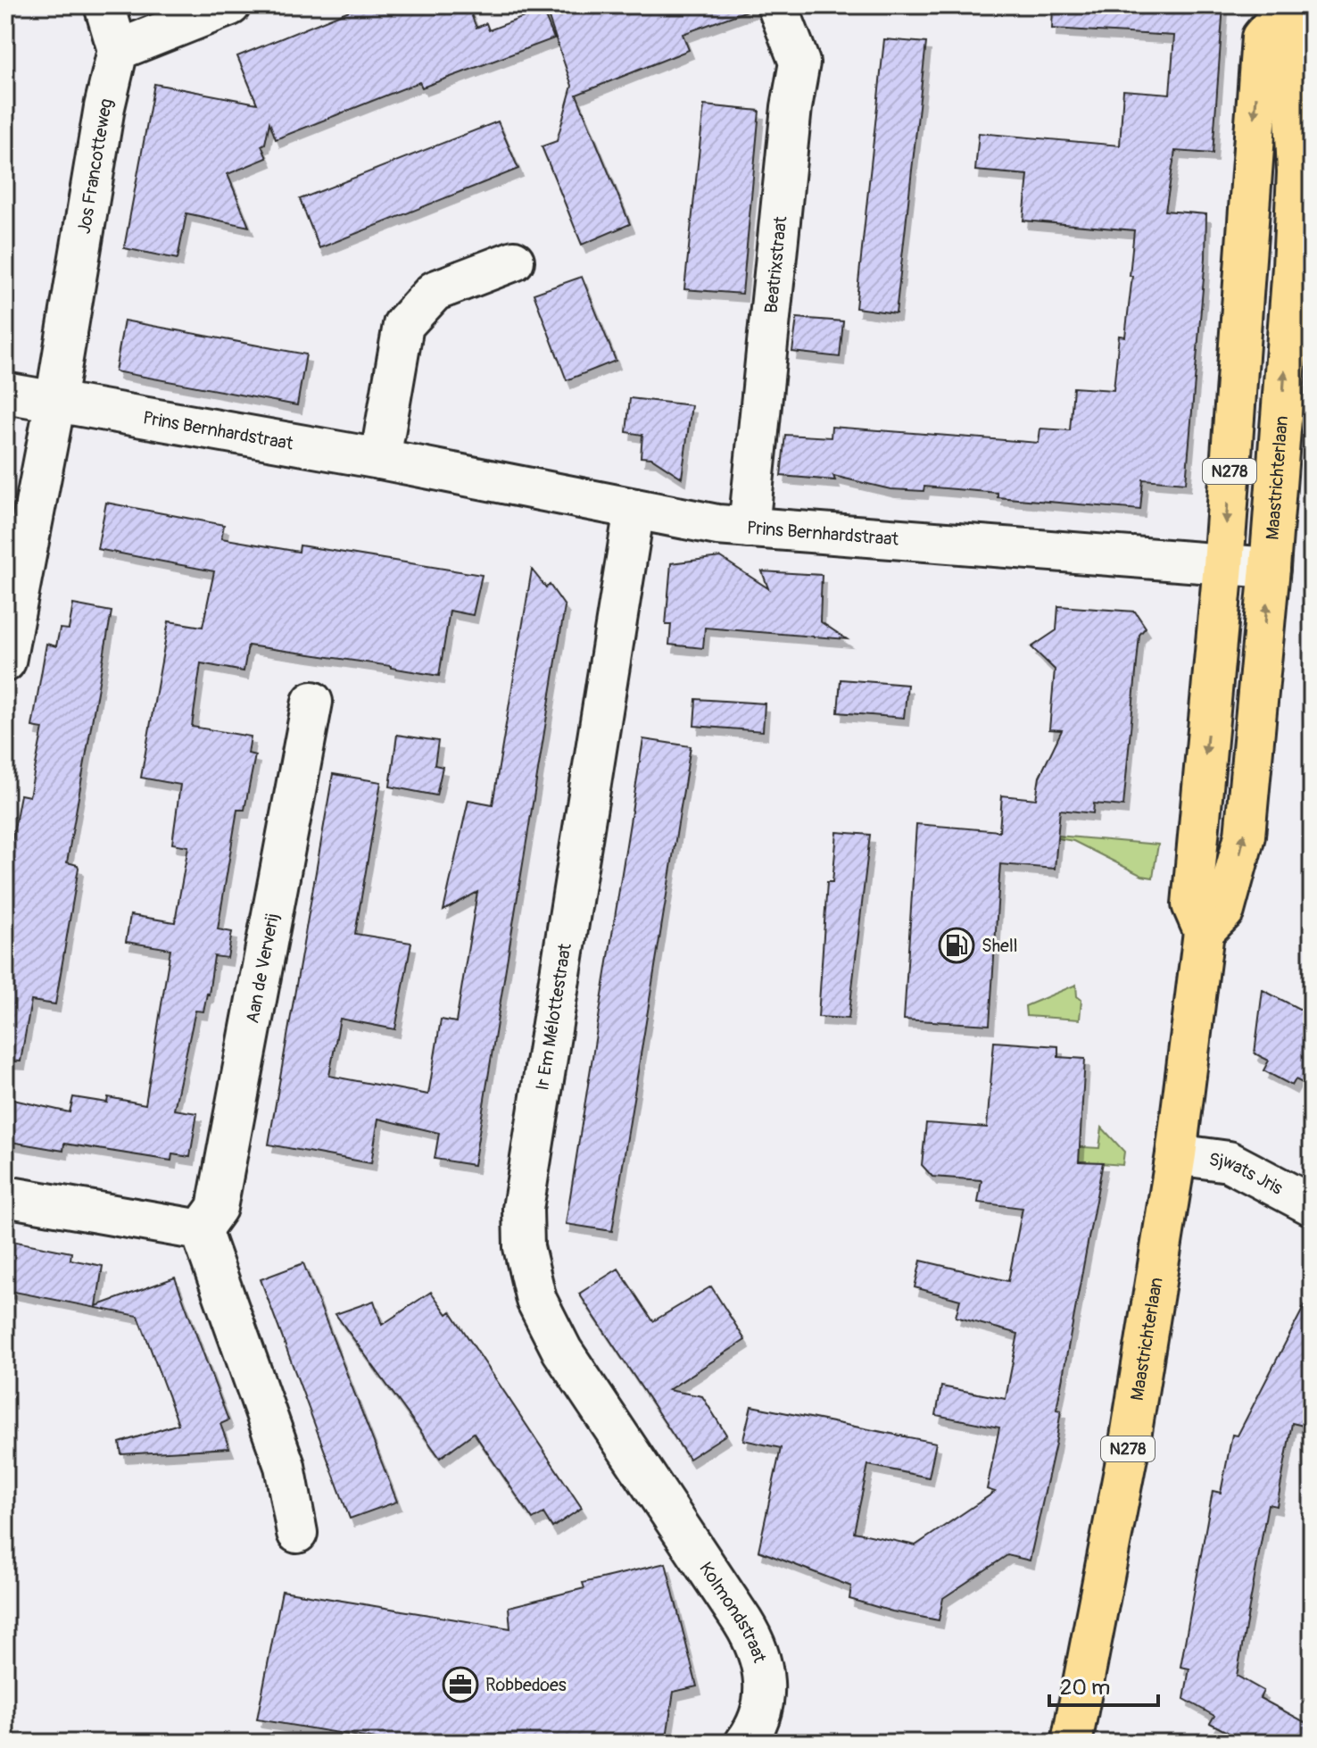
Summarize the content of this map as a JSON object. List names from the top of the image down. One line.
{"streets":{"main road":["N278","Maastrichterlaan"],"street":["Jos Francotteweg","Beatrixstraat","Prins Bernhardstraat","Aan de Ververij","Ir Em Mélottestraat","Sjwats Jris","Kolmondstraat"]},"crossings":[["Jos Francotteweg","Prins Bernhardstraat"],["Beatrixstraat","Prins Bernhardstraat"],["Prins Bernhardstraat","Maastrichterlaan"],["Prins Bernhardstraat","Ir Em Mélottestraat"],["Maastrichterlaan","Sjwats Jris"],["Ir Em Mélottestraat","Kolmondstraat"]],"places":{"fuel station":["Shell"],"office":["Robbedoes"]},"scale_bar":"20 m"}
